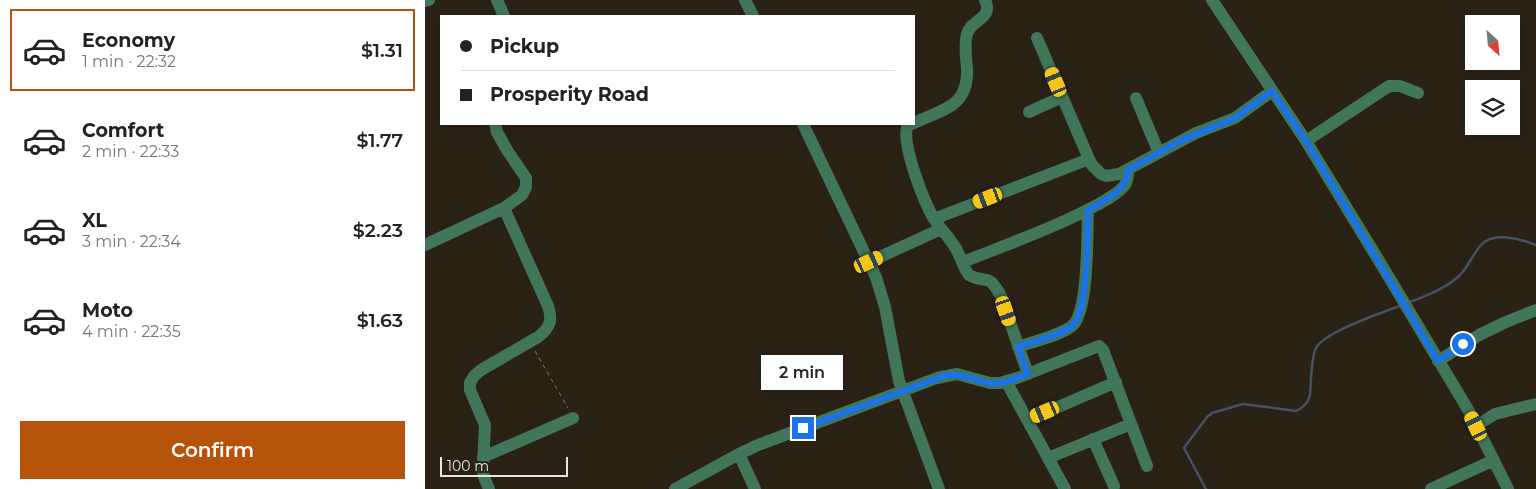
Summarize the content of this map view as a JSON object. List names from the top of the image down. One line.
{"scale_bar":"100 m","north":"bottom right","page":{"list":[{"name":"Economy","note":"1 min · 22:32","value":"$1.31"},{"name":"Comfort","note":"2 min · 22:33","value":"$1.77"},{"name":"XL","note":"3 min · 22:34","value":"$2.23"},{"name":"Moto","note":"4 min · 22:35","value":"$1.63"}],"banner":["Pickup","Prosperity Road"],"bubble":"2 min","buttons":"Confirm","scale":"100 m"}}
